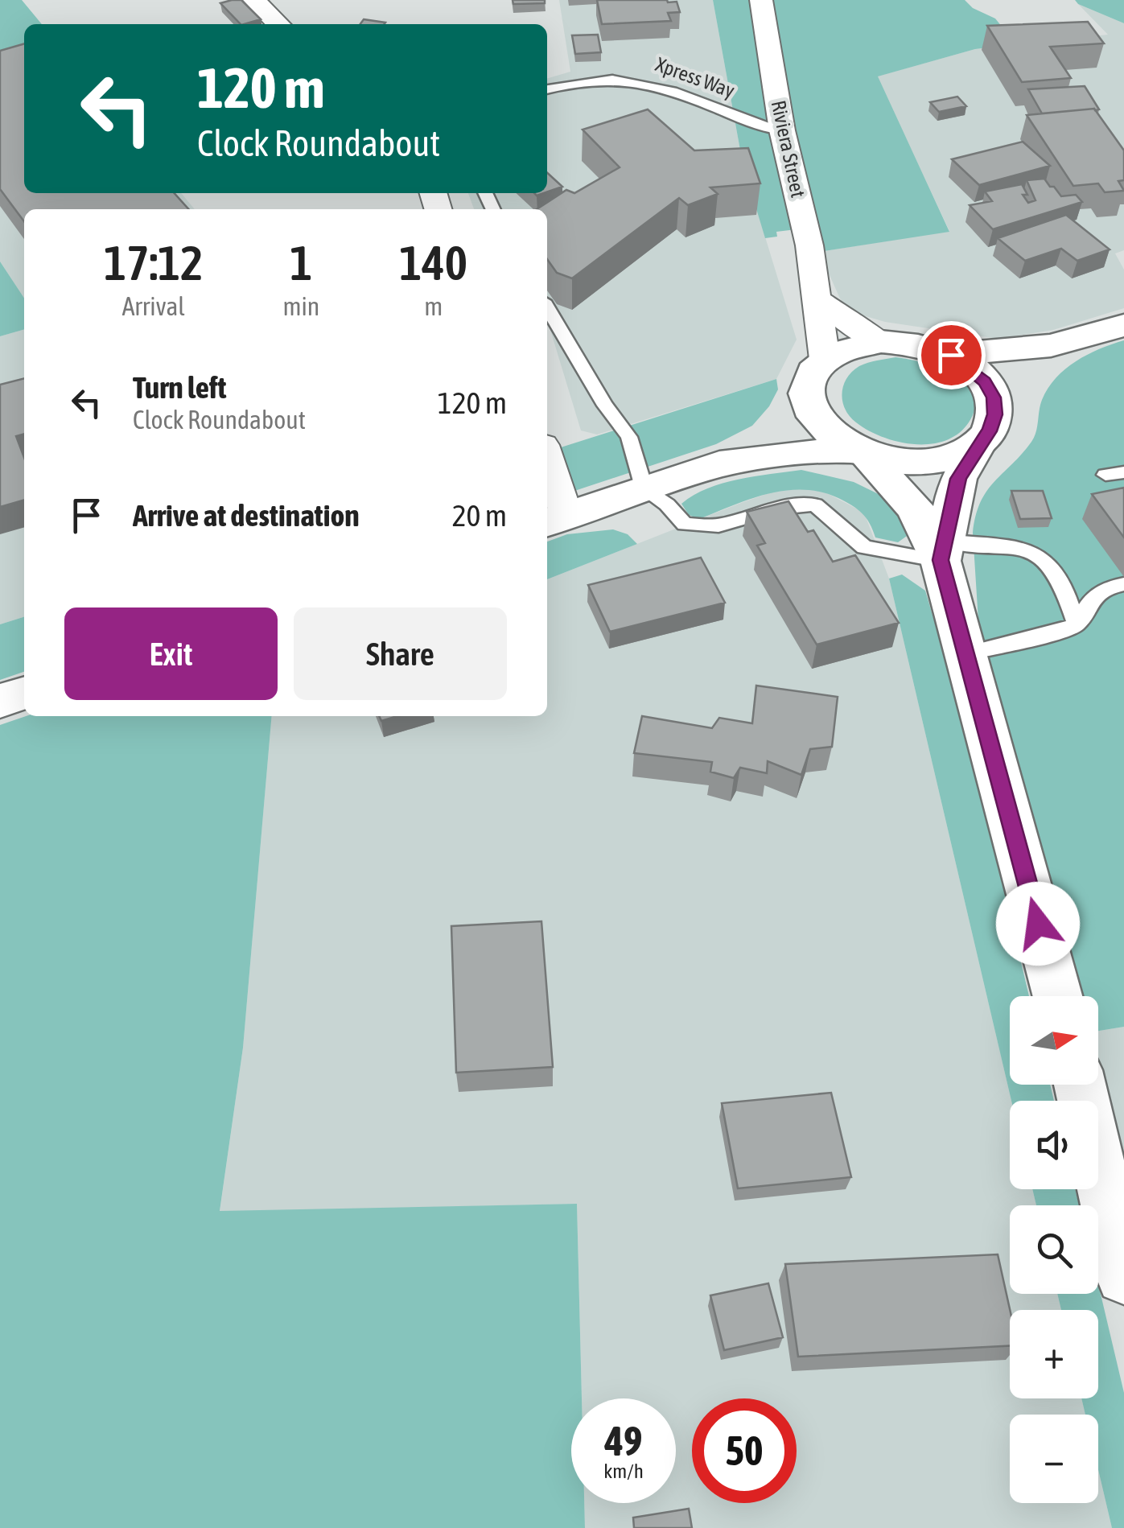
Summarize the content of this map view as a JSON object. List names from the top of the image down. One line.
{"streets":{"street":["Riviera Street"],"lane":["Xpress Way"]},"crossings":[["Xpress Way","Riviera Street"]],"north":"right","page":{"turn":["120 m","Clock Roundabout"],"eta":["17:12","Arrival","1","min","140","m"],"list":[{"name":"Turn left","note":"Clock Roundabout","value":"120 m"},{"name":"Arrive at destination","value":"20 m"}],"buttons":["Exit","Share"],"map_buttons":["+","−"],"speed":"49 km/h","limit":"50"}}
